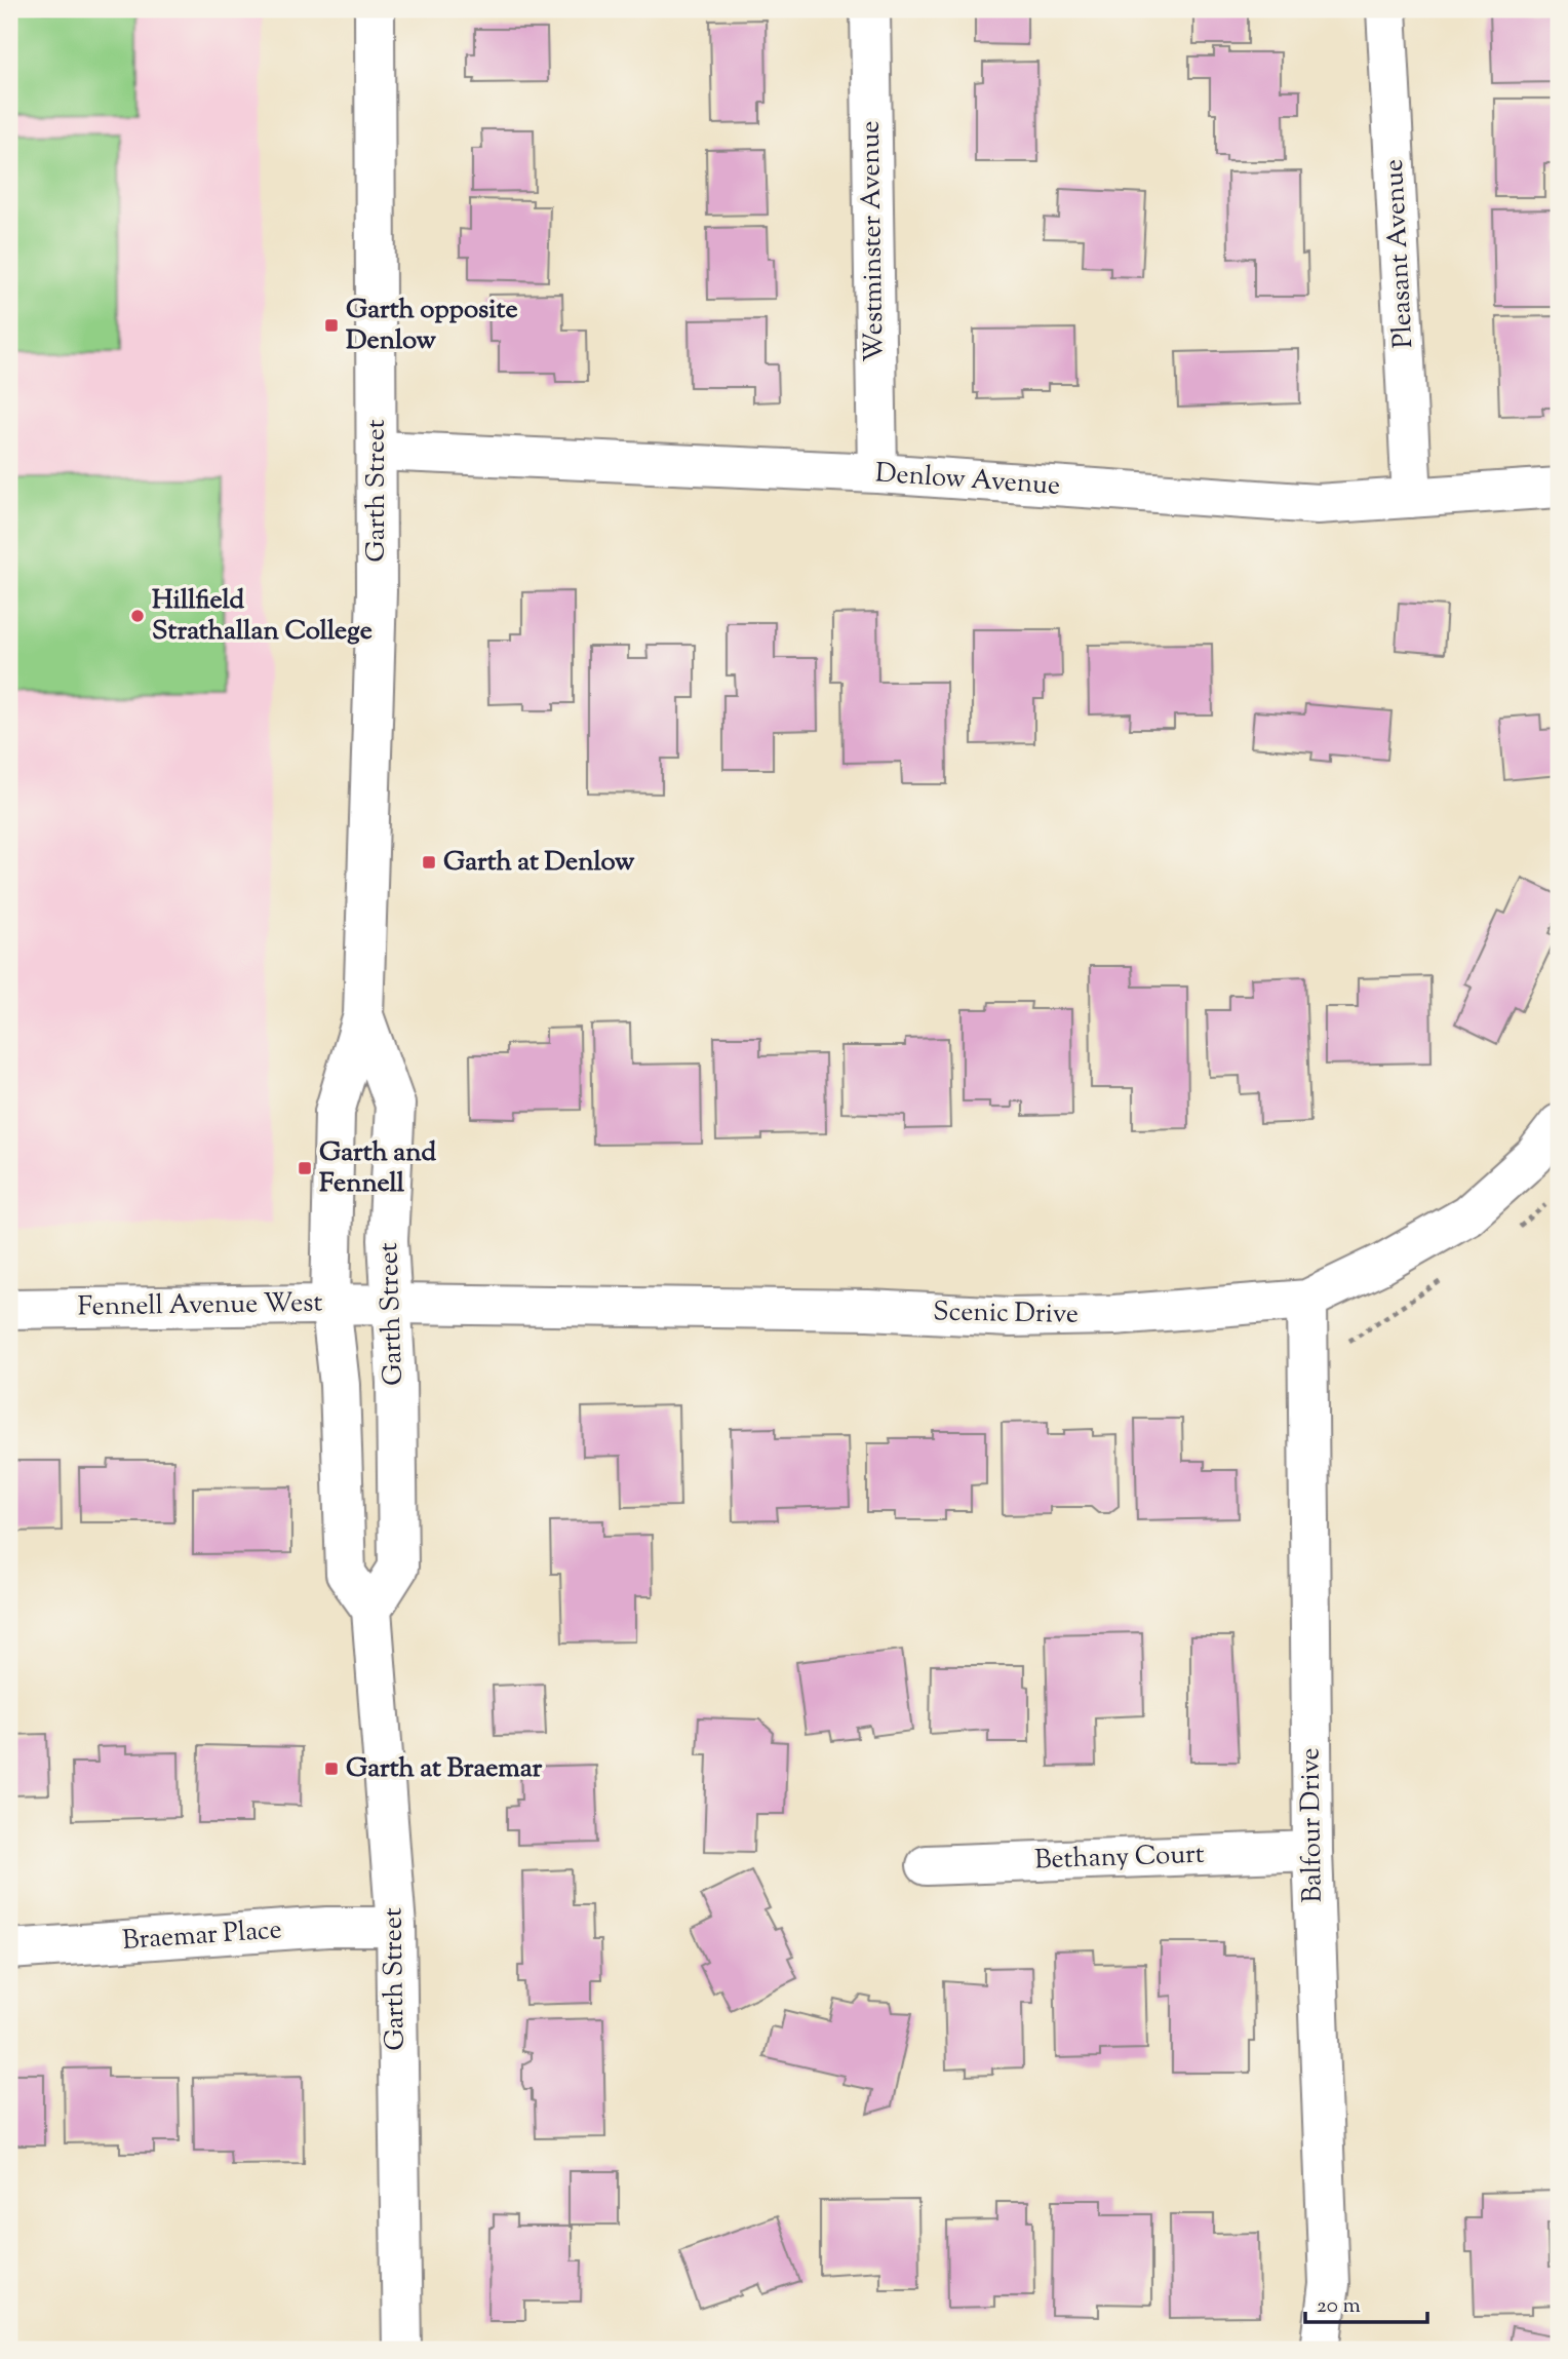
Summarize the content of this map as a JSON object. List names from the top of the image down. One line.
{"streets":{"street":["Westminster Avenue","Pleasant Avenue","Denlow Avenue","Garth Street","Fennell Avenue West","Scenic Drive","Balfour Drive","Bethany Court","Braemar Place"]},"crossings":[["Westminster Avenue","Denlow Avenue"],["Pleasant Avenue","Denlow Avenue"],["Denlow Avenue","Garth Street"],["Garth Street","Fennell Avenue West"],["Garth Street","Scenic Drive"],["Garth Street","Braemar Place"],["Fennell Avenue West","Scenic Drive"],["Scenic Drive","Balfour Drive"],["Balfour Drive","Bethany Court"]],"places":{"transit":["Garth opposite Denlow","Garth at Denlow","Garth and Fennell","Garth at Braemar"],"other":["Hillfield Strathallan College"]},"scale_bar":"20 m"}
